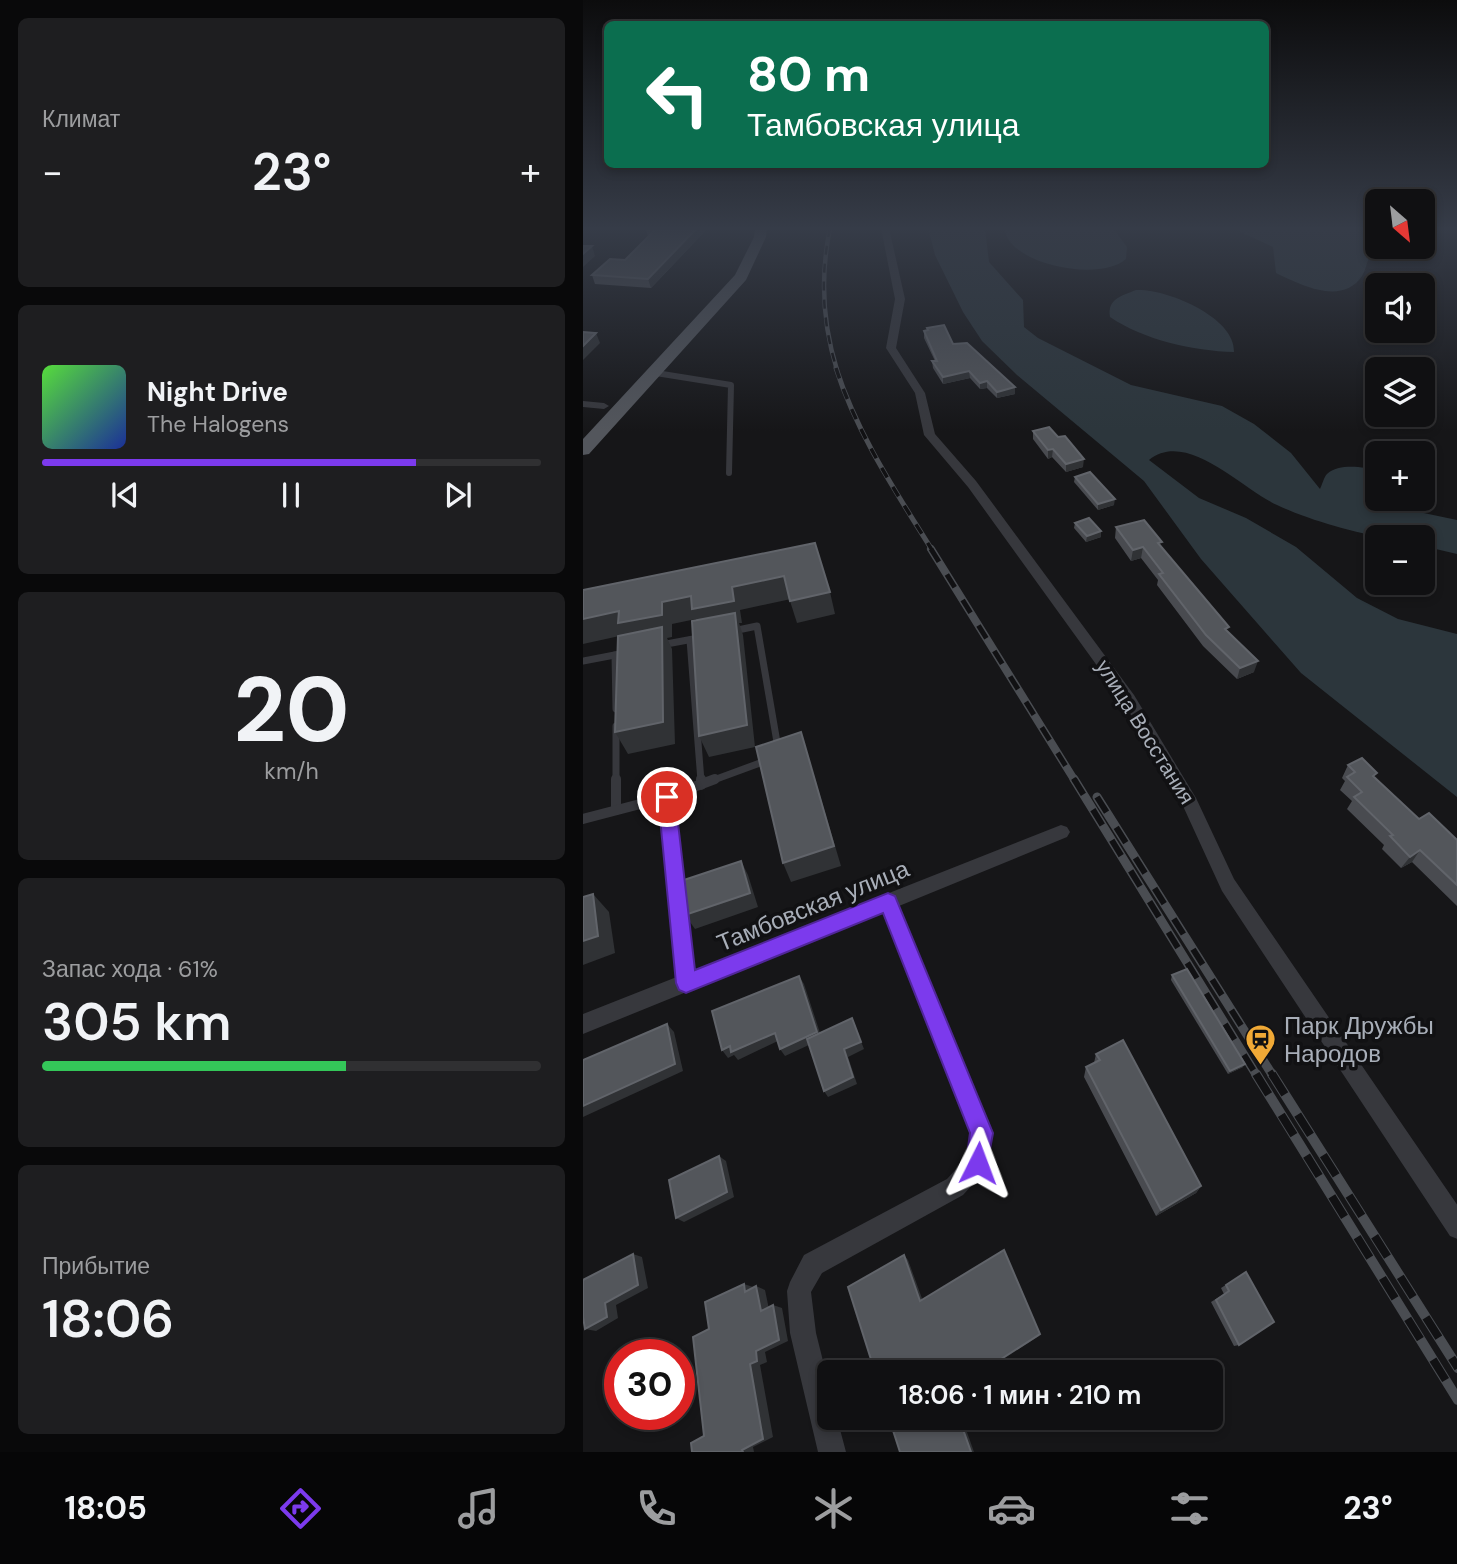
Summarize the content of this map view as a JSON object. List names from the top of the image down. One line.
{"streets":{"street":["улица Восстания","Тамбовская улица"]},"places":{"station":["Парк Дружбы Народов"]},"north":"bottom right","page":{"tile":["Климат",["20","km/h"],["Запас хода · 61%","305 km"],["Прибытие","18:06"]],"turn":["80 m","Тамбовская улица"],"heat":["−","23°","+"],"map_buttons":["+","−"],"song":["Night Drive","The Halogens"],"limit":"30","trip":"18:06 · 1 мин · 210 m","tabs":["18:05","23°"]}}
